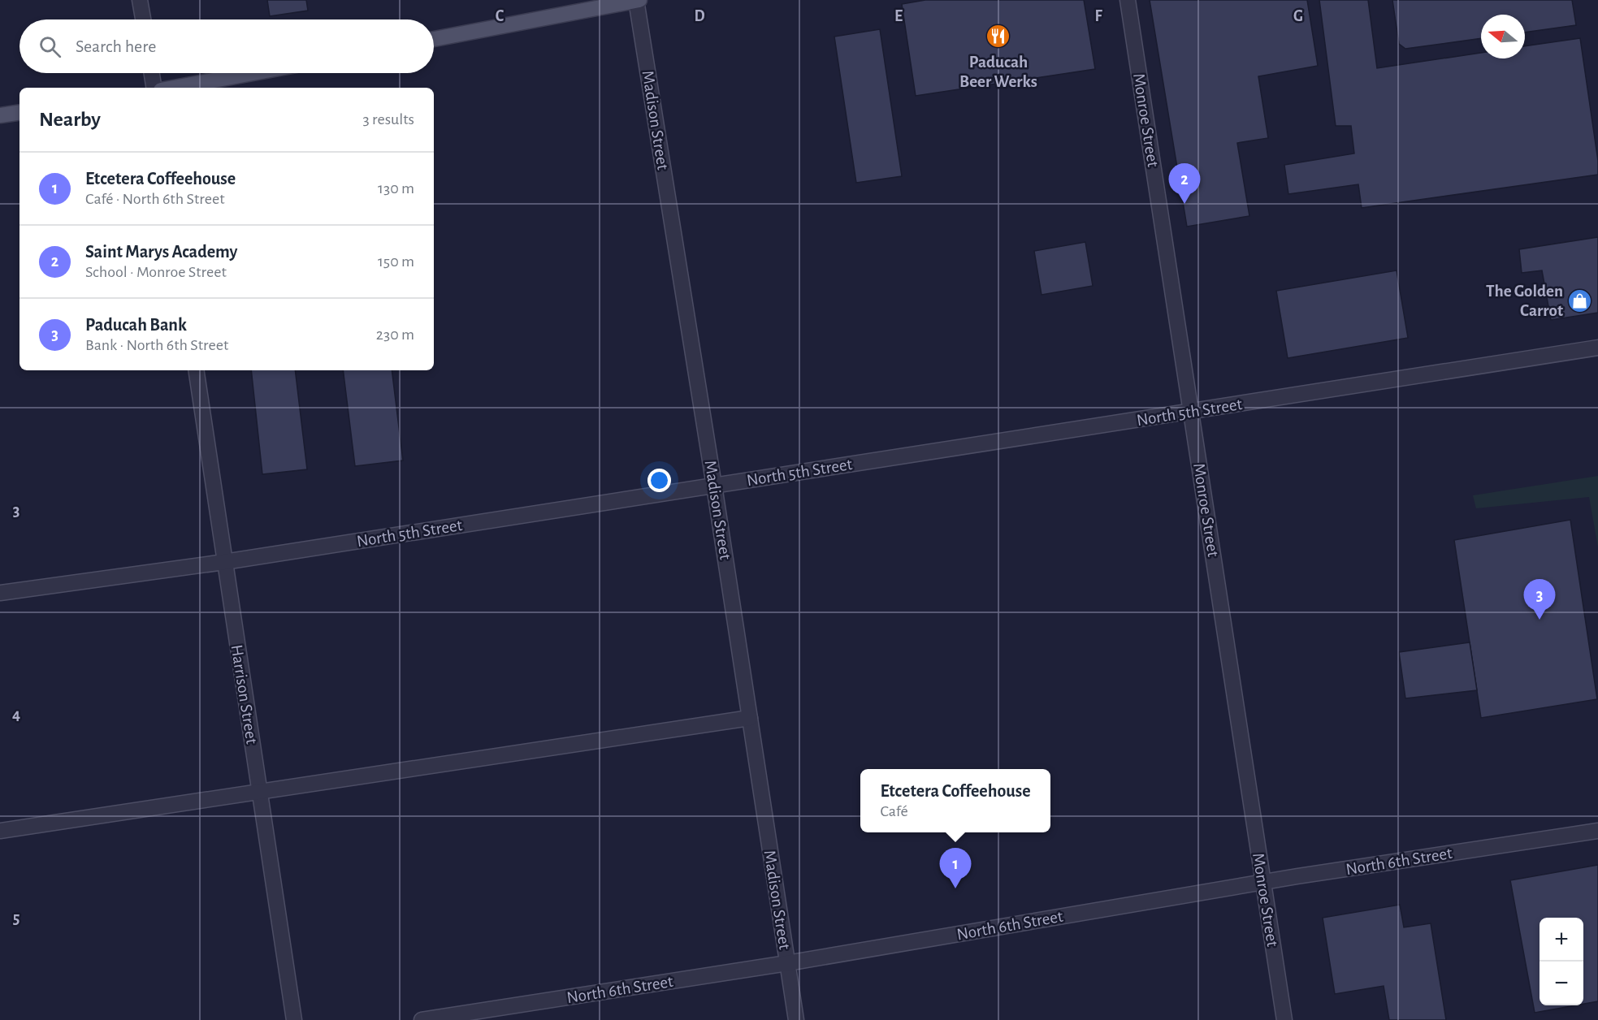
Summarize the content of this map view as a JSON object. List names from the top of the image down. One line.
{"streets":{"street":["Madison Street","Monroe Street","North 5th Street","Harrison Street","North 6th Street"]},"crossings":[["Madison Street","North 5th Street"],["Madison Street","North 6th Street"],["Monroe Street","North 5th Street"],["Monroe Street","North 6th Street"],["North 5th Street","Harrison Street"]],"places":{"restaurant":["Paducah Beer Werks"],"shop":["The Golden Carrot"]},"north":"left","page":{"search":"Search here","heading":["Nearby","3 results"],"list":[{"mark":"1","name":"Etcetera Coffeehouse","note":"Café · North 6th Street","value":"130 m"},{"mark":"2","name":"Saint Marys Academy","note":"School · Monroe Street","value":"150 m"},{"mark":"3","name":"Paducah Bank","note":"Bank · North 6th Street","value":"230 m"}],"pins":["2","3","1"],"popup":["Etcetera Coffeehouse","Café"],"map_buttons":["+","−"]},"grid":{"columns":["C","D","E","F","G"],"rows":["3","4","5"]}}
